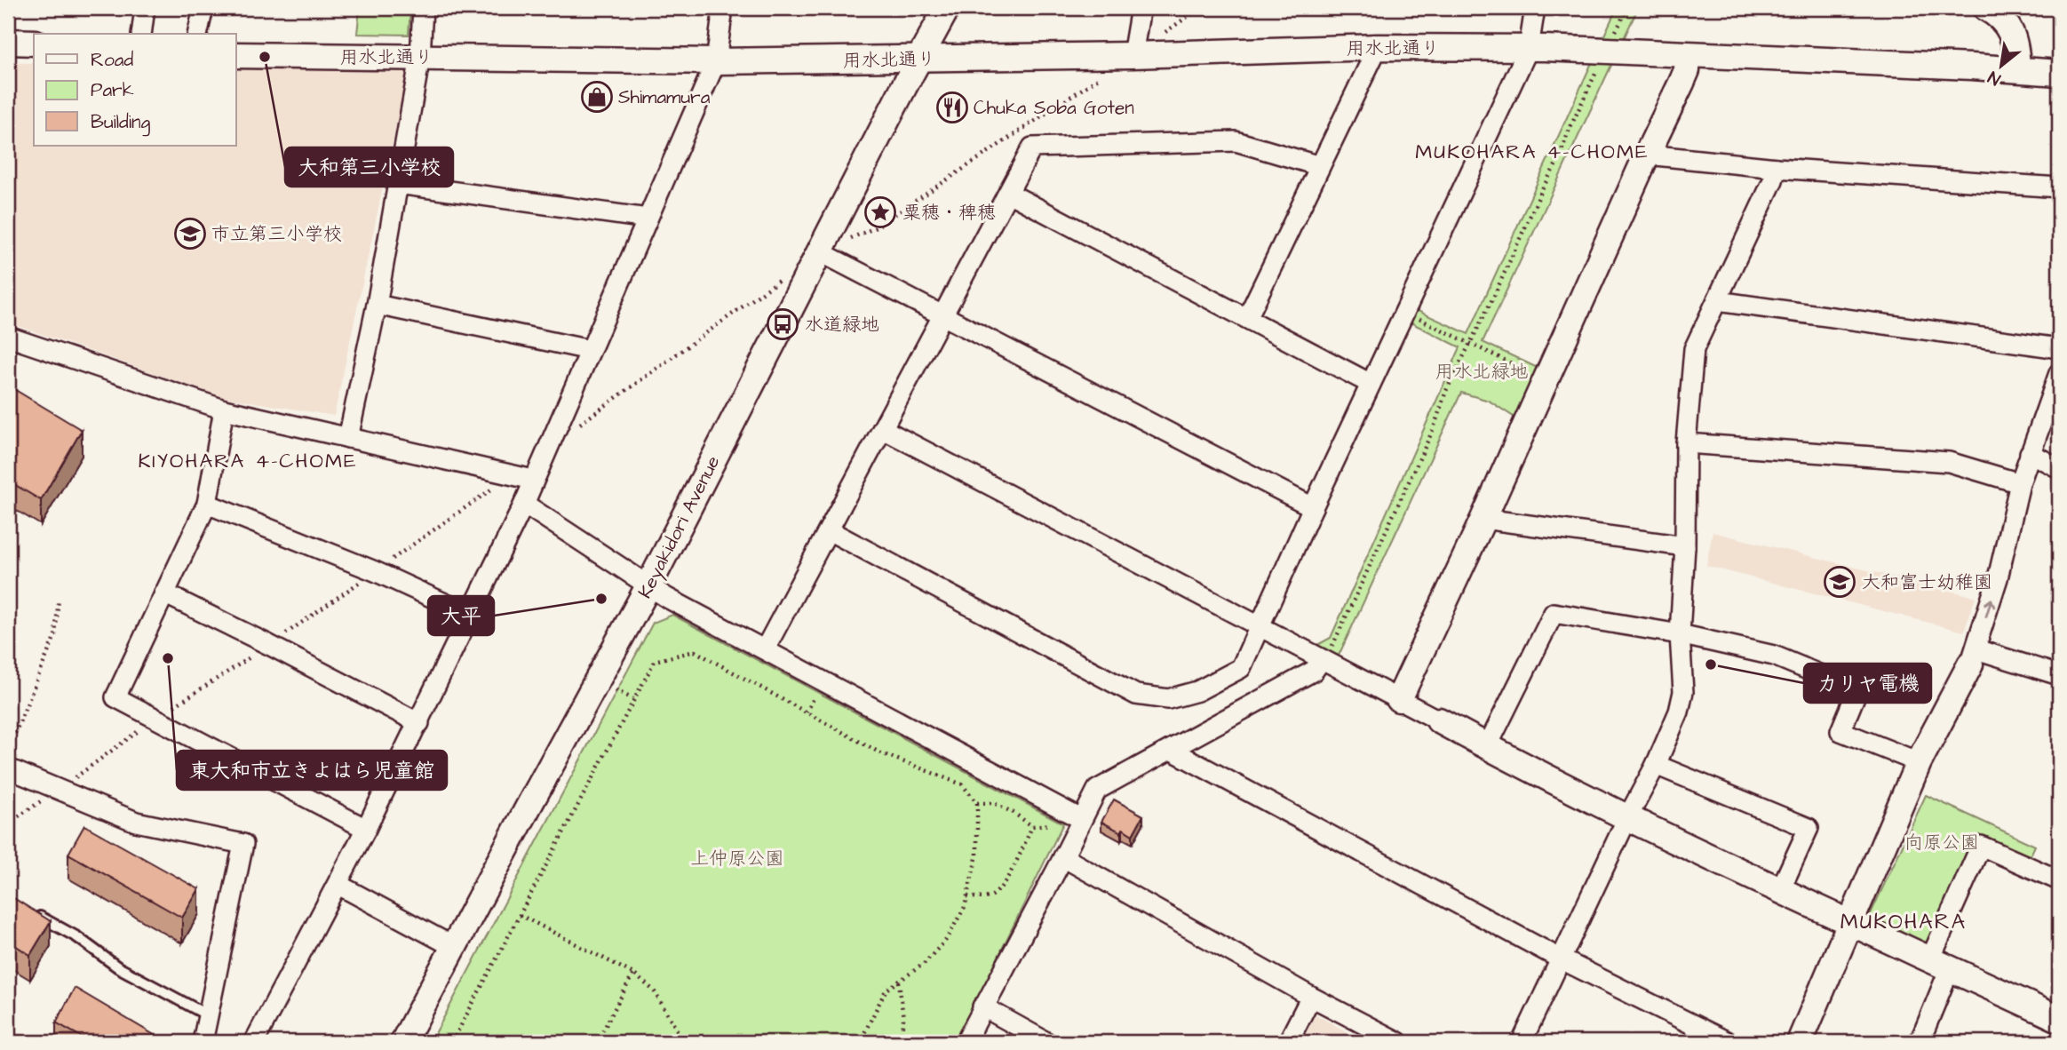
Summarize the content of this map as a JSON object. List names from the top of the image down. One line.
{"streets":{"street":["用水北通り","Keyakidori Avenue"]},"crossings":[["用水北通り","Keyakidori Avenue"]],"districts":["MUKOHARA 4-CHOME","KIYOHARA 4-CHOME","MUKOHARA"],"parks":["用水北緑地","向原公園","上仲原公園"],"places":{"other":["大和第三小学校","大平","東大和市立きよはら児童館","カリヤ電機"],"shop":["Shimamura"],"restaurant":["Chuka Soba Goten"],"place":["粟穂・稗穂"],"school or university":["市立第三小学校","大和富士幼稚園"],"bus stop":["水道緑地"]},"legend":["Road","Park","Building"],"north":"bottom left"}
